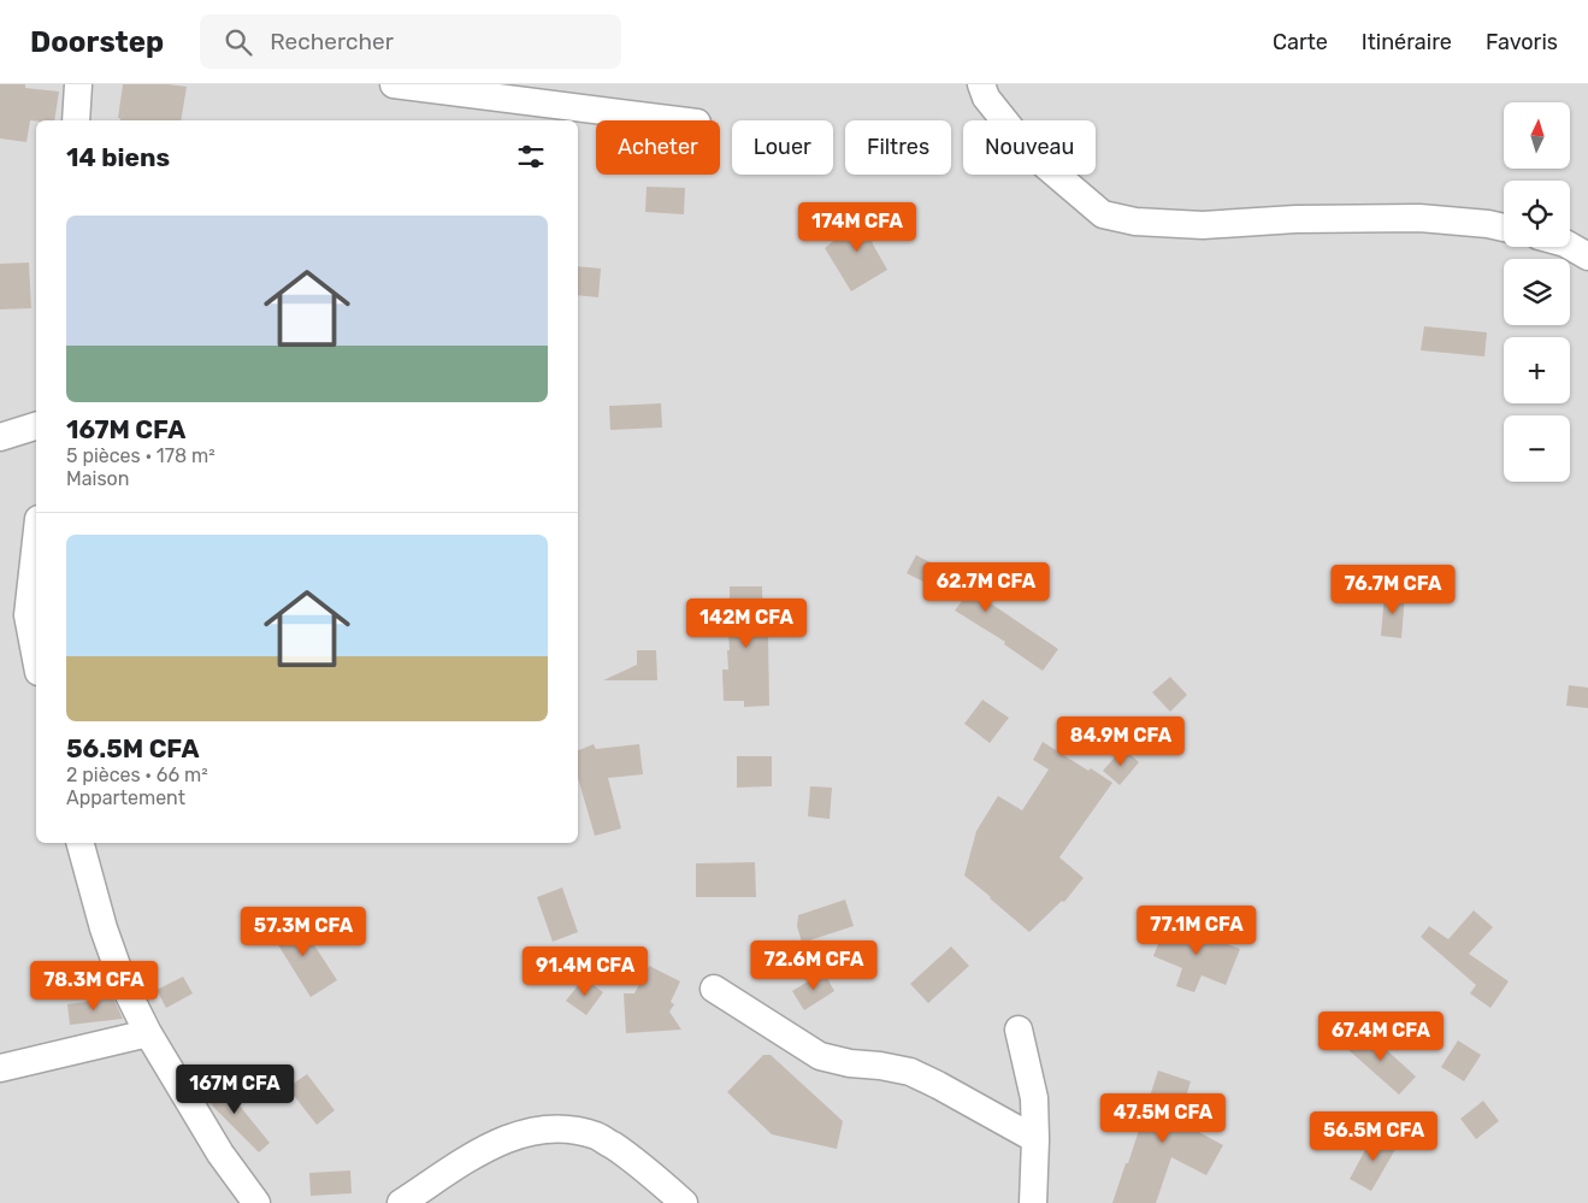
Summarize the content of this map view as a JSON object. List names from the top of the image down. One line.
{"north":"top","page":{"header":"Doorstep","search":"Rechercher","nav":["Carte","Itinéraire","Favoris"],"map_buttons":["+","−"],"chip":["Acheter","Louer","Filtres","Nouveau"],"heading":"14 biens","list":[{"name":"167M CFA","note":"5 pièces · 178 m² · Maison"},{"name":"56.5M CFA","note":"2 pièces · 66 m² · Appartement"}],"price":["174M CFA","62.7M CFA","76.7M CFA","142M CFA","84.9M CFA","77.1M CFA","57.3M CFA","72.6M CFA","91.4M CFA","78.3M CFA","67.4M CFA","167M CFA","47.5M CFA","56.5M CFA"]}}
